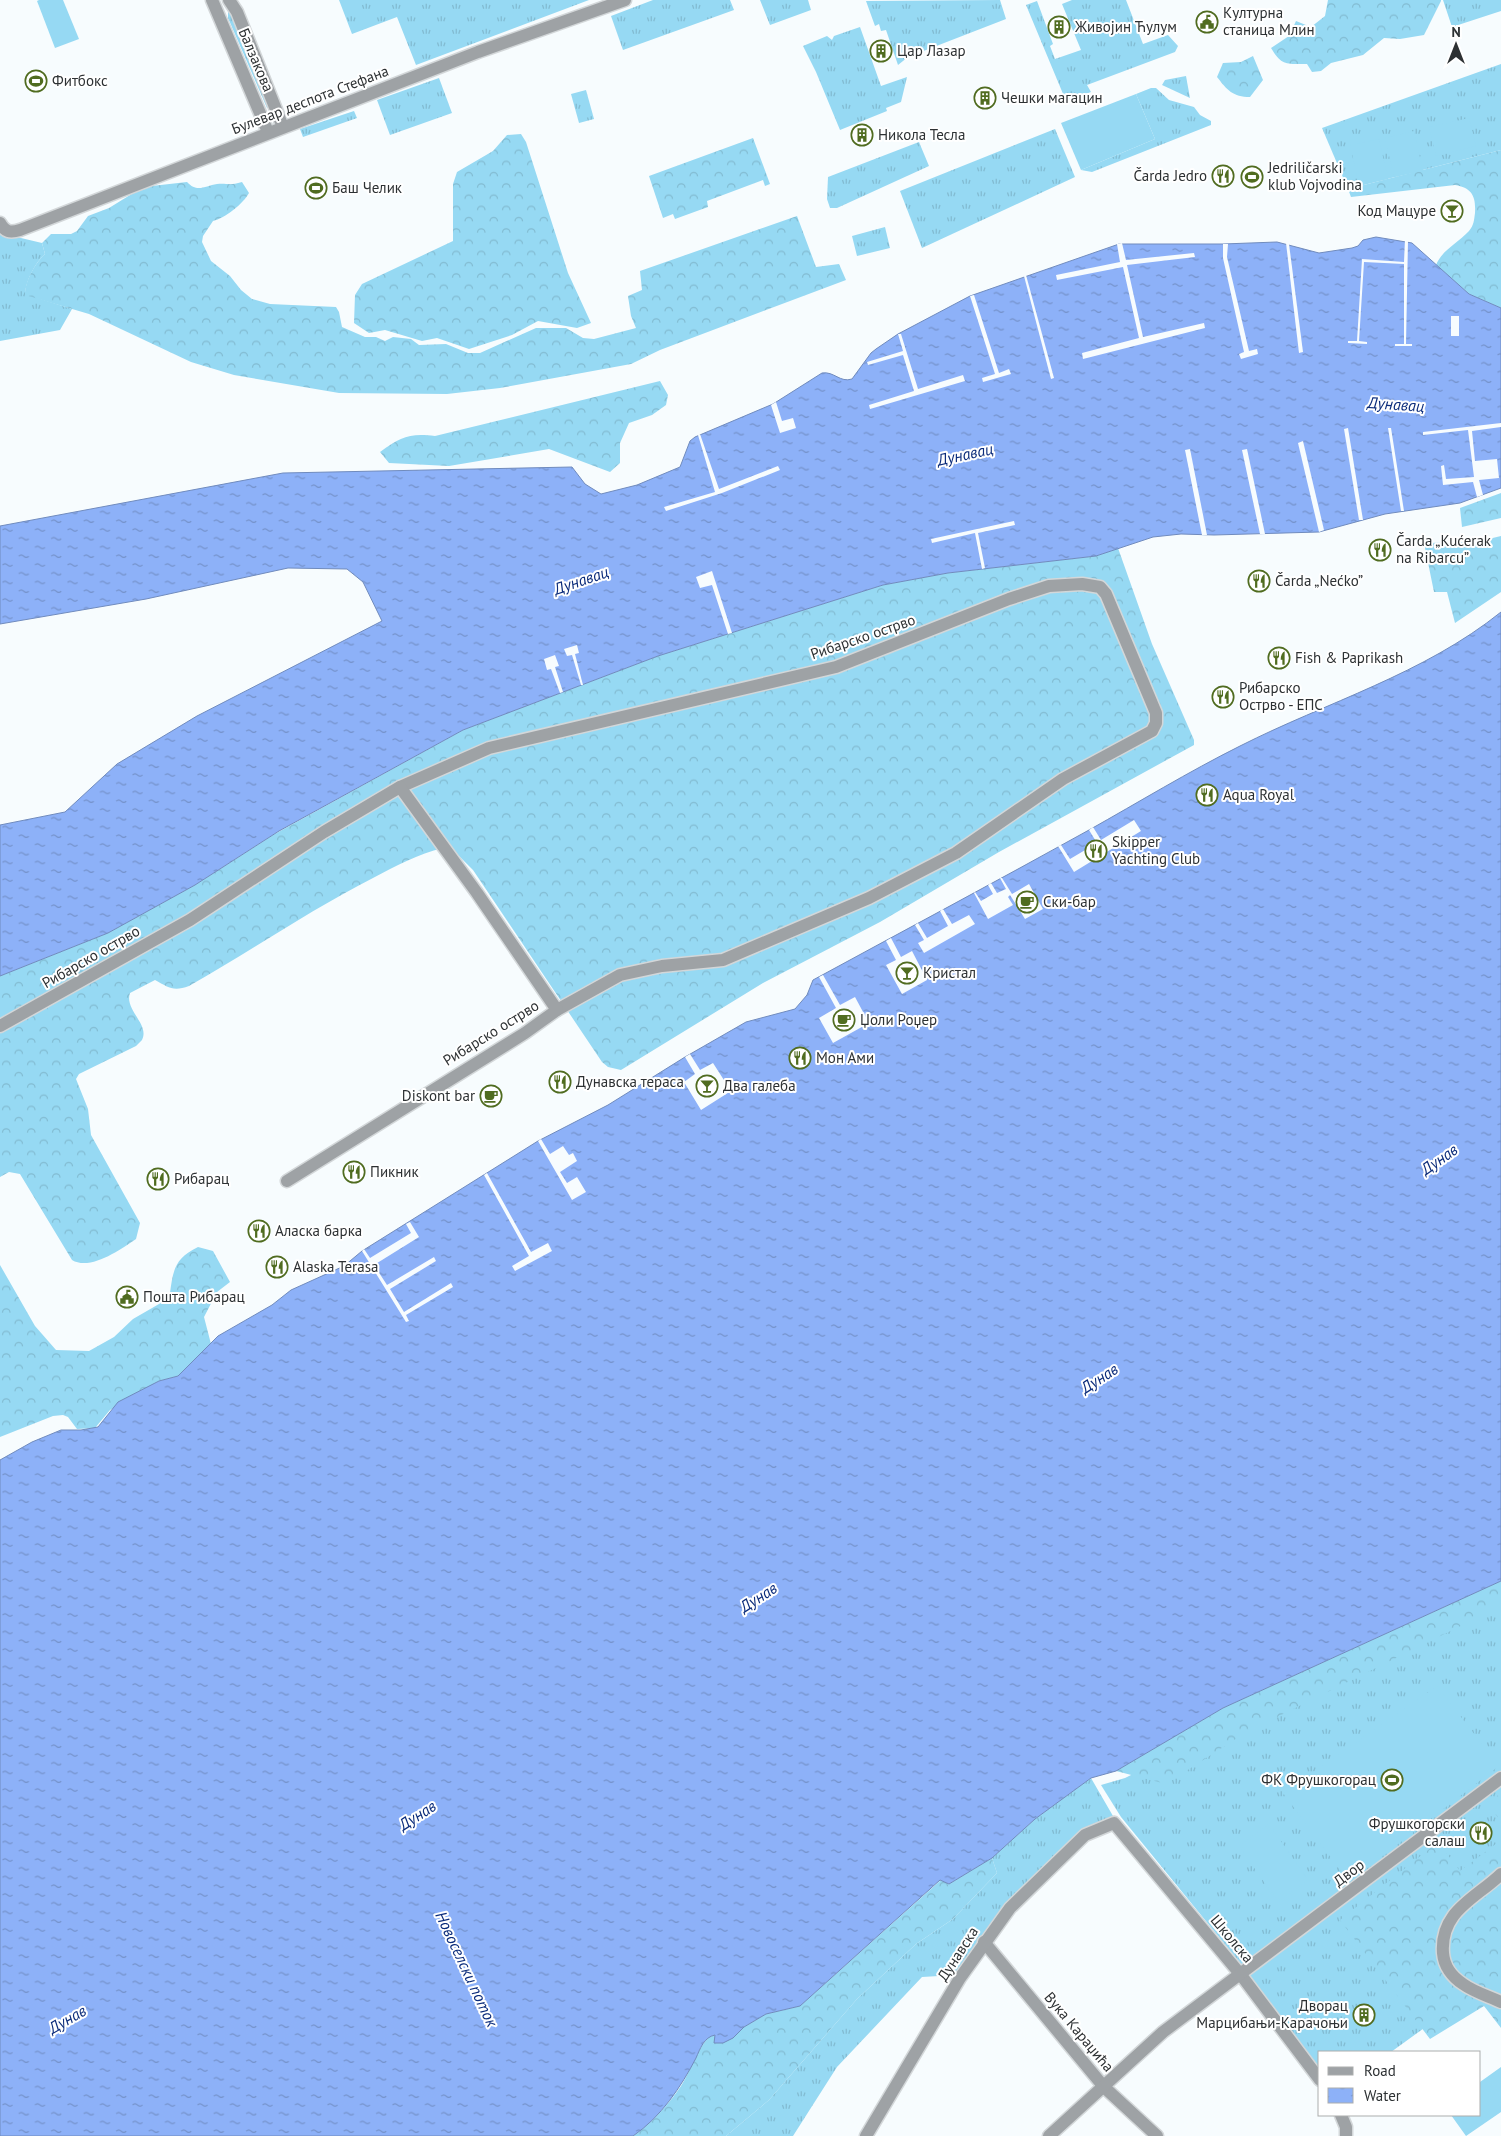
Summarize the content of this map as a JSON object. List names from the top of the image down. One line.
{"streets":{"street":["Балзакова","Булевар деспота Стефана","Рибарско острво","Двор","Школска","Дунавска","Вука Караџића"]},"crossings":[["Балзакова","Булевар деспота Стефана"],["Двор","Школска"],["Двор","Вука Караџића"],["Школска","Дунавска"],["Дунавска","Вука Караџића"]],"water":["Дунавац","Дунав","Новоселски поток"],"places":{"public building":["Културна станица Млин","Пошта Рибарац"],"building":["Живојин Ћулум","Цар Лазар","Чешки магацин","Никола Тесла","Дворац Марцибањи-Карачоњи"],"sports":["Фитбокс","Jedriličarski klub Vojvodina","Баш Челик","ФК Фрушкогорац"],"restaurant":["Čarda Jedro","Čarda „Kućerak na Ribarcu”","Čarda „Nećko”","Fish & Paprikash","Рибарско Острво - ЕПС","Aqua Royal","Skipper Yachting Club","Мон Ами","Дунавска тераса","Пикник","Рибарац","Аласка барка","Alaska Terasa","Фрушкогорски салаш"],"bar":["Код Мацуре","Кристал","Два галеба"],"cafe":["Ски-бар","Џоли Роџер","Diskont bar"]},"legend":["Road","Water"],"north":"top"}
